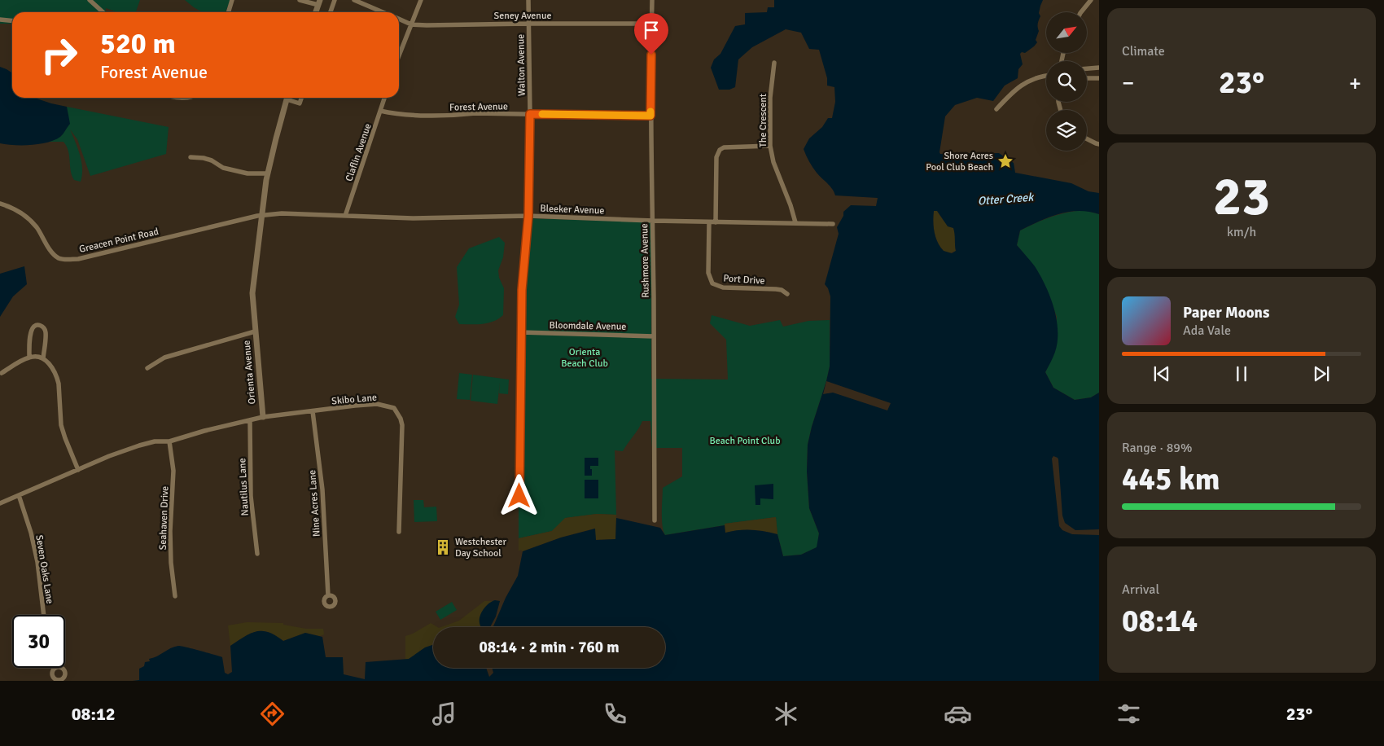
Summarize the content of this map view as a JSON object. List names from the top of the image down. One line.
{"streets":{"street":["Seney Avenue","Walton Avenue","Forest Avenue","The Crescent","Claflin Avenue","Bleeker Avenue","Greacen Point Road","Rushmore Avenue","Port Drive","Bloomdale Avenue","Orienta Avenue","Skibo Lane","Nautilus Lane","Nine Acres Lane","Seahaven Drive","Seven Oaks Lane"]},"crossings":[["Seney Avenue","Walton Avenue"],["Seney Avenue","Rushmore Avenue"],["Walton Avenue","Forest Avenue"],["Walton Avenue","Bleeker Avenue"],["Walton Avenue","Bloomdale Avenue"],["Forest Avenue","Claflin Avenue"],["Forest Avenue","Rushmore Avenue"],["The Crescent","Bleeker Avenue"],["Claflin Avenue","Bleeker Avenue"],["Bleeker Avenue","Greacen Point Road"],["Bleeker Avenue","Rushmore Avenue"],["Bleeker Avenue","Port Drive"],["Bleeker Avenue","Orienta Avenue"],["Greacen Point Road","Orienta Avenue"],["Rushmore Avenue","Bloomdale Avenue"],["Orienta Avenue","Skibo Lane"],["Orienta Avenue","Nautilus Lane"],["Orienta Avenue","Seahaven Drive"],["Orienta Avenue","Seven Oaks Lane"],["Skibo Lane","Nine Acres Lane"]],"water":["Otter Creek"],"parks":["Orienta Beach Club","Beach Point Club"],"places":{"place":["Shore Acres Pool Club Beach"],"building":["Westchester Day School"]},"north":"top right","page":{"tile":["Climate",["23","km/h"],["Range · 89%","445 km"],["Arrival","08:14"]],"turn":["520 m","Forest Avenue"],"heat":["−","23°","+"],"song":["Paper Moons","Ada Vale"],"limit":"30","trip":"08:14 · 2 min · 760 m","tabs":["08:12","23°"]}}
